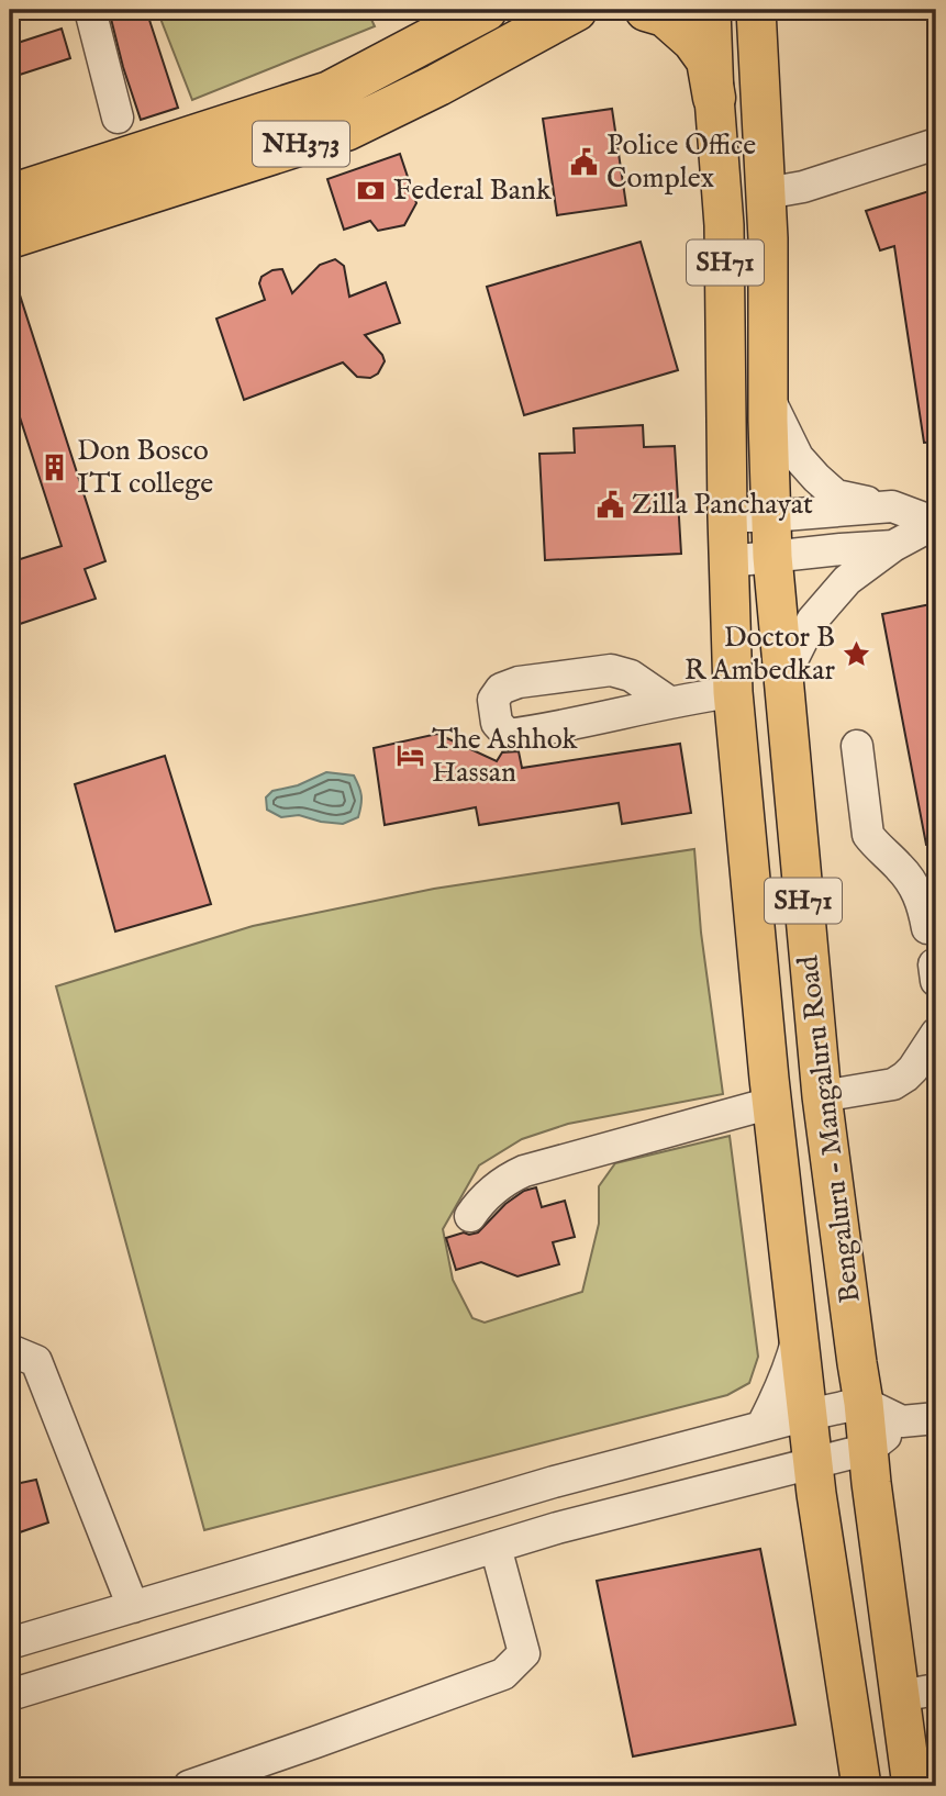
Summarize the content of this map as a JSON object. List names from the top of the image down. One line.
{"streets":{"highway":["NH373"],"main road":["SH71","Bengaluru - Mangaluru Road"]},"crossings":[["SH71","Bengaluru - Mangaluru Road"]],"places":{"public building":["Police Office Complex","Zilla Panchayat"],"bank":["Federal Bank"],"building":["Don Bosco ITI college"],"place":["Doctor B R Ambedkar"],"hotel":["The Ashhok Hassan"]}}
